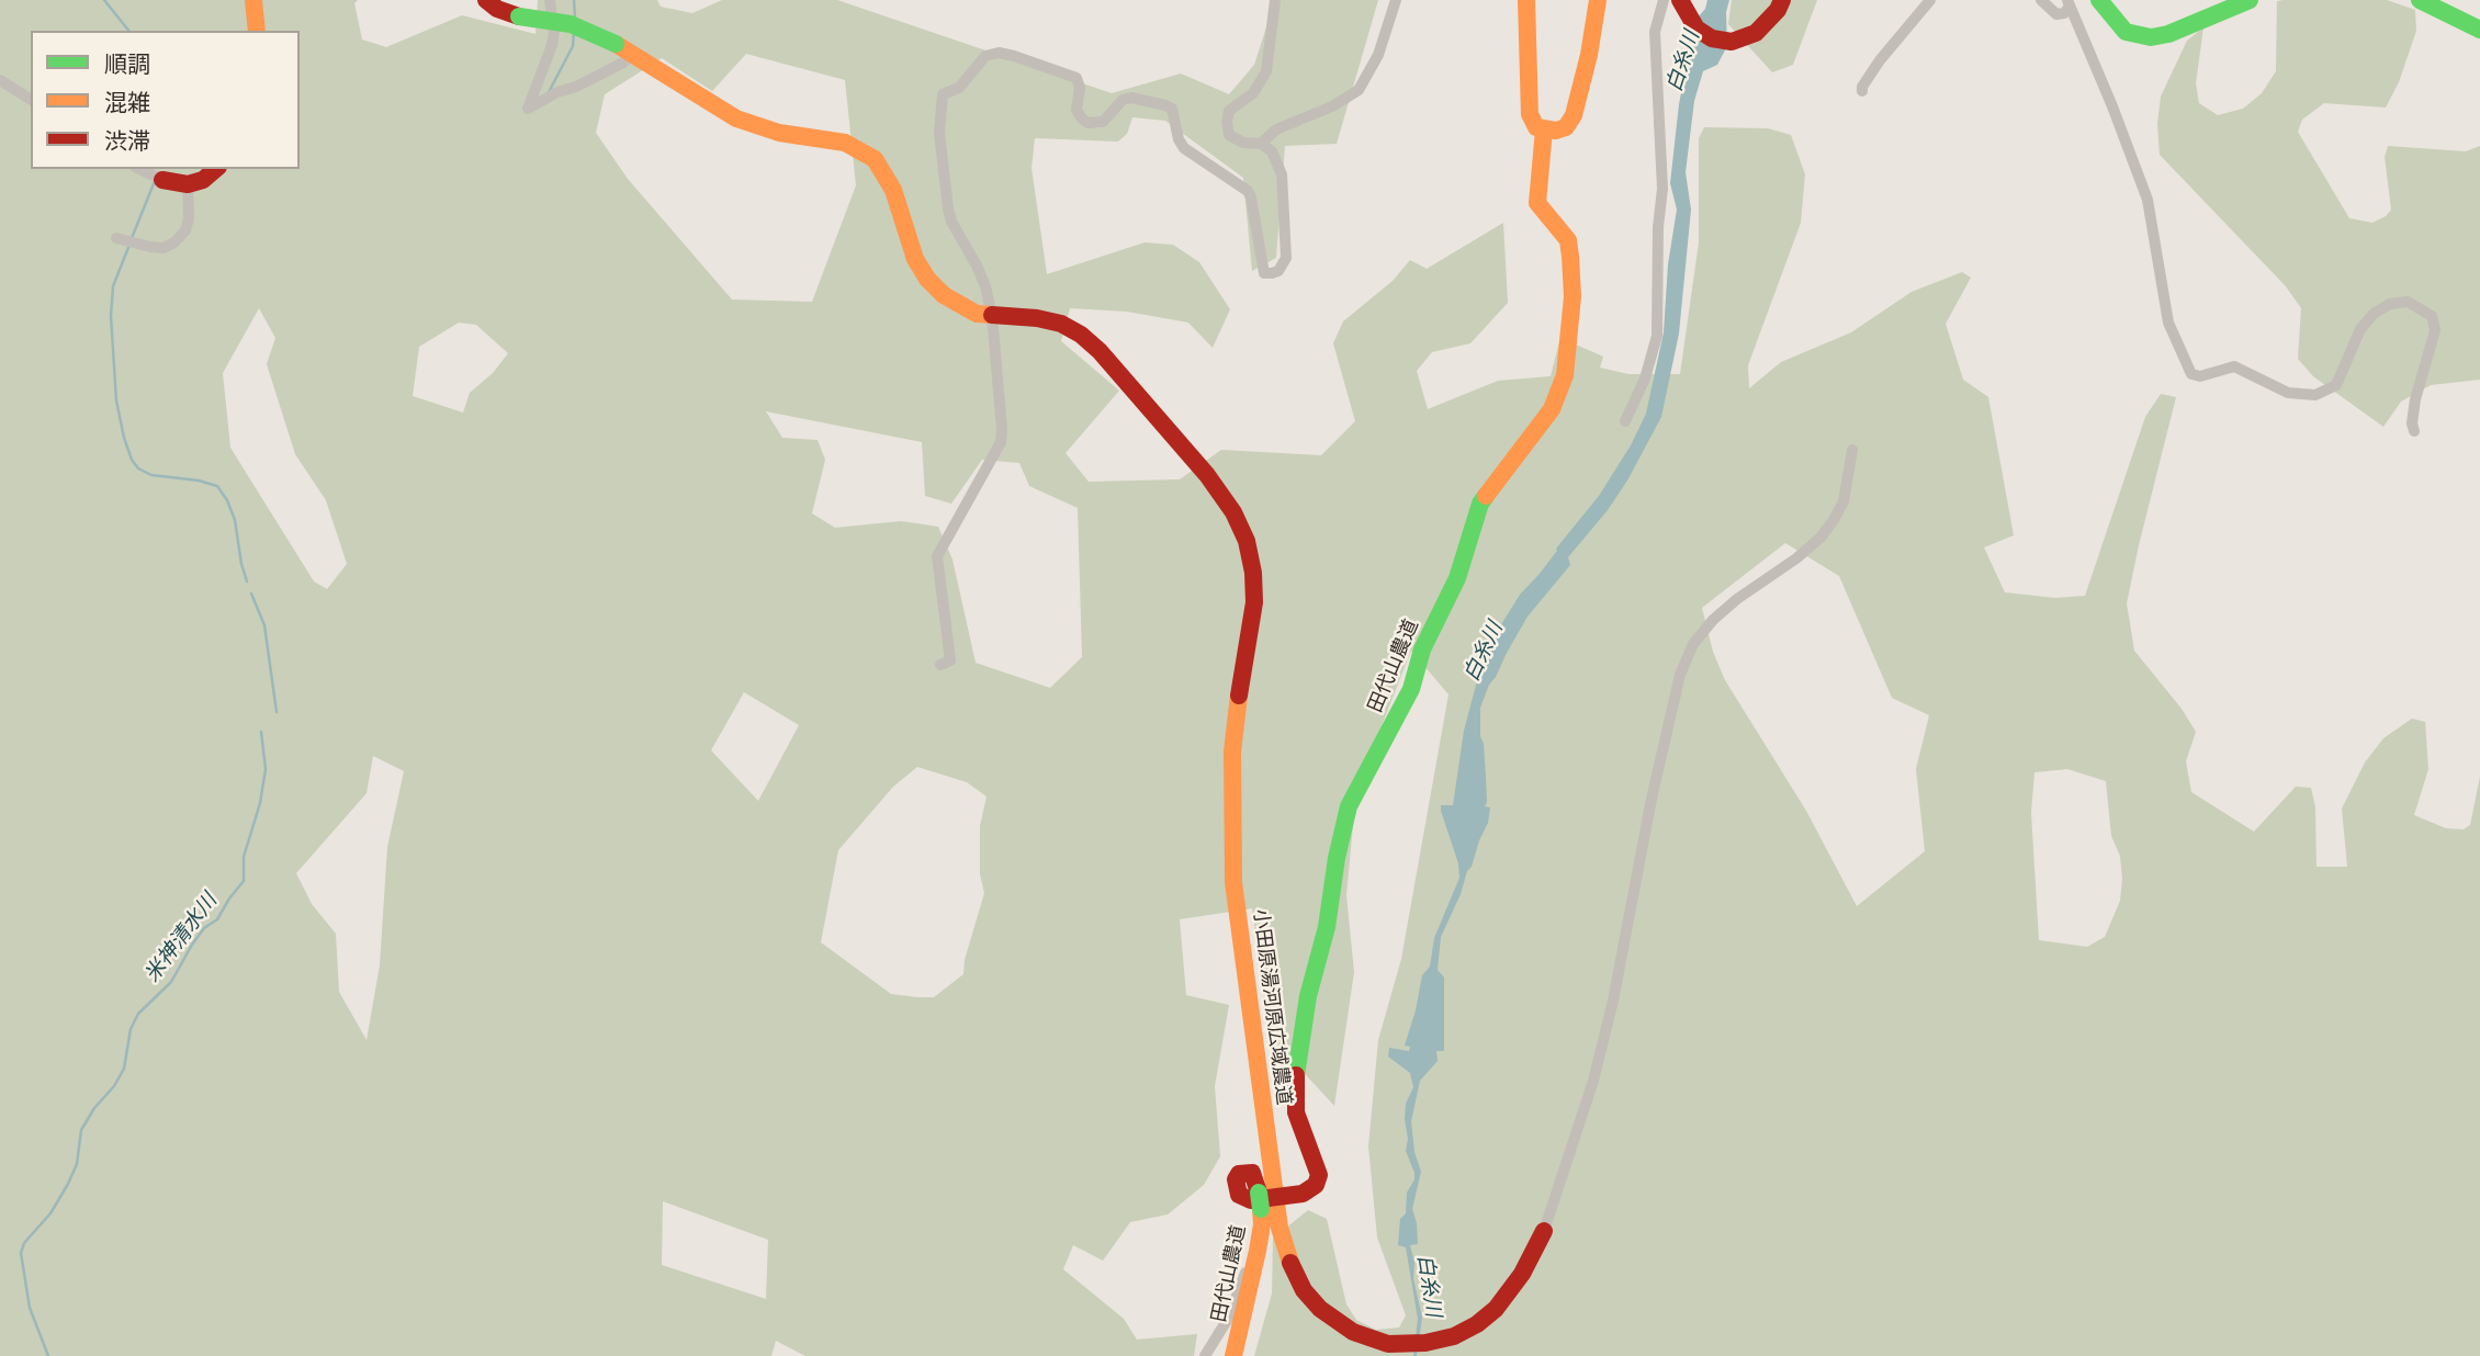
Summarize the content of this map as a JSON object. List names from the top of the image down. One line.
{"streets":{"street":["田代山農道","小田原湯河原広域農道"]},"crossings":[["田代山農道","小田原湯河原広域農道"]],"water":["白糸川","米神清水川"],"legend":["順調","混雑","渋滞"]}
